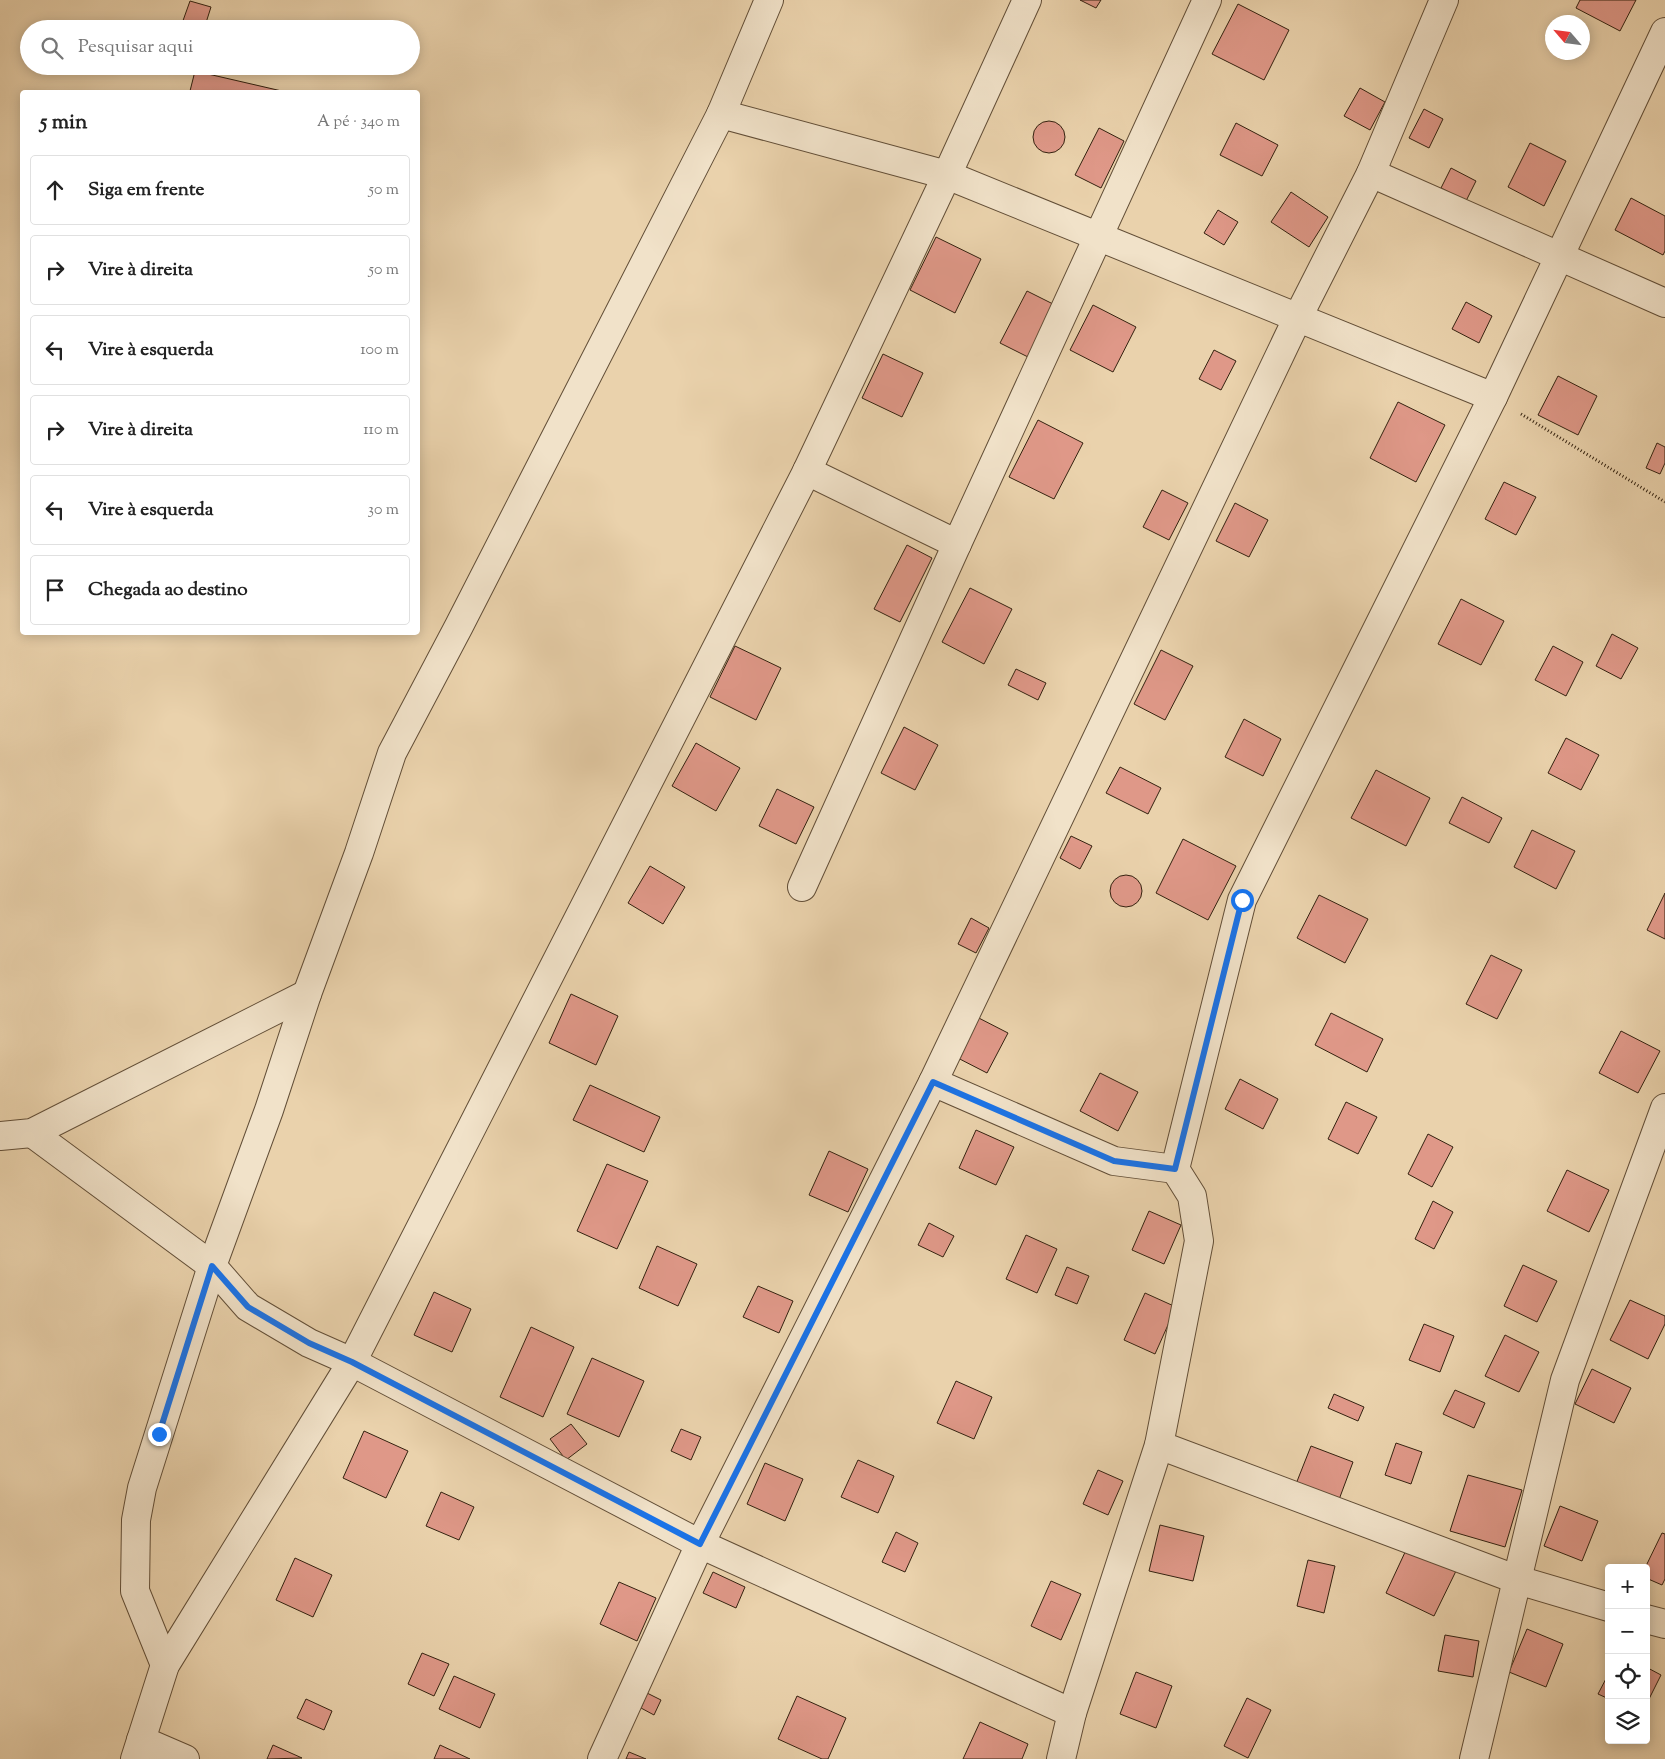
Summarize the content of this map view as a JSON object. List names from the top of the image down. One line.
{"north":"top left","page":{"search":"Pesquisar aqui","heading":["5 min","A pé · 340 m"],"list":[["Siga em frente","50 m"],["Vire à direita","50 m"],["Vire à esquerda","100 m"],["Vire à direita","110 m"],["Vire à esquerda","30 m"],"Chegada ao destino"],"map_buttons":["+","−"]}}
